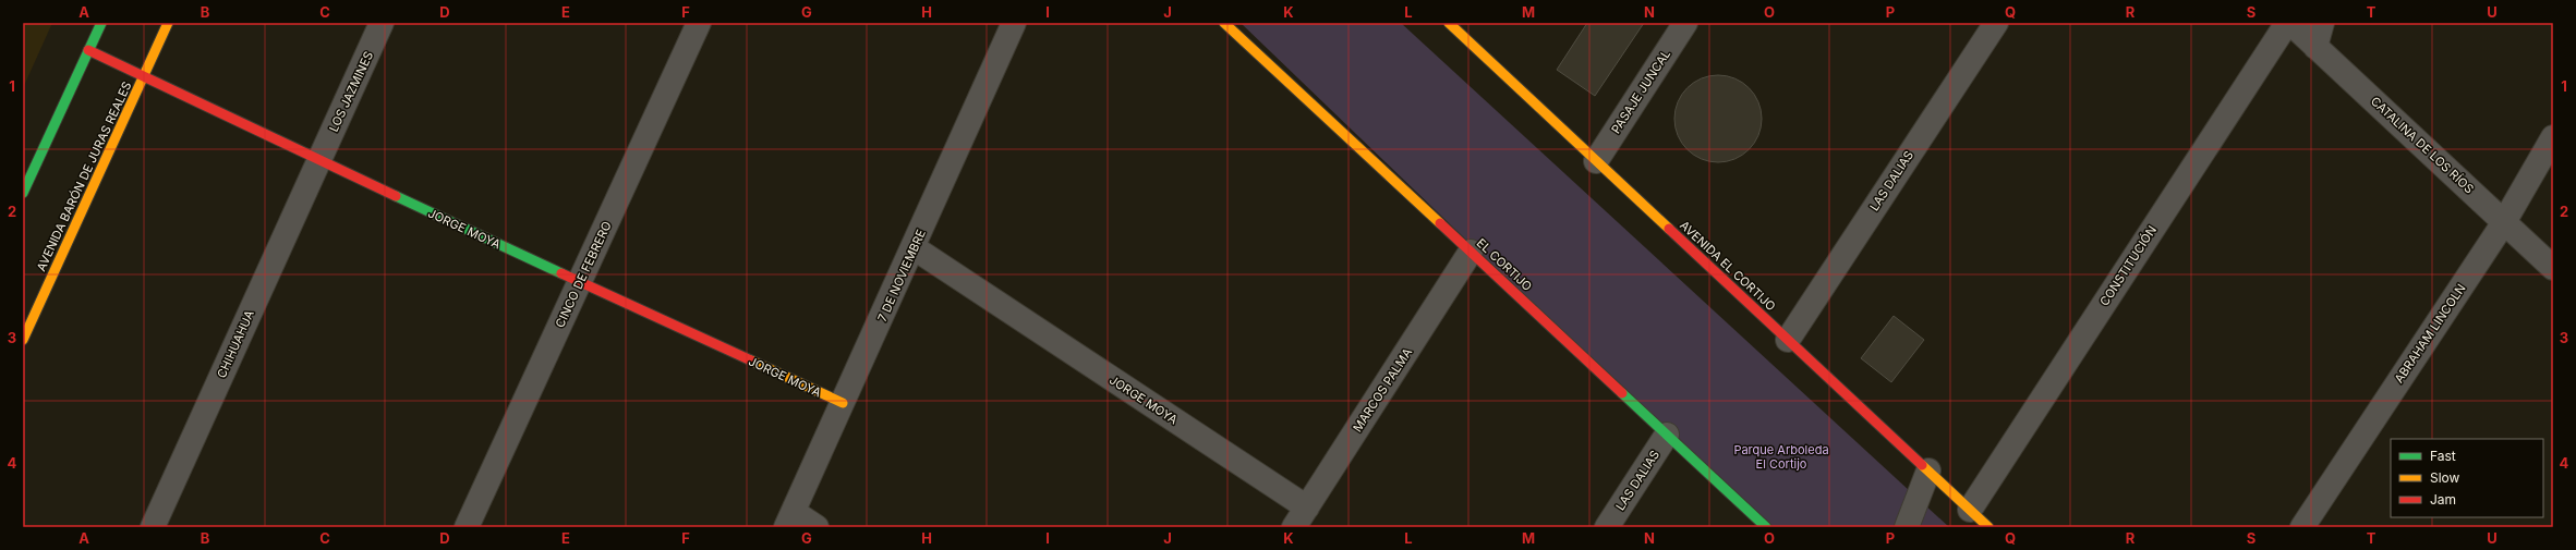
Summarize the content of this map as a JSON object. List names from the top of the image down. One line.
{"streets":{"street":["LOS JAZMINES","PASAJE JUNCAL","CATALINA DE LOS RÍOS","AVENIDA BARÓN DE JURAS REALES","LAS DALIAS","JORGE MOYA","EL CORTIJO","AVENIDA EL CORTIJO","CONSTITUCIÓN","CINCO DE FEBRERO","7 DE NOVIEMBRE","ABRAHAM LINCOLN","CHIHUAHUA","MARCOS PALMA"]},"crossings":[["LOS JAZMINES","JORGE MOYA"],["LOS JAZMINES","CHIHUAHUA"],["PASAJE JUNCAL","AVENIDA EL CORTIJO"],["CATALINA DE LOS RÍOS","CONSTITUCIÓN"],["CATALINA DE LOS RÍOS","ABRAHAM LINCOLN"],["AVENIDA BARÓN DE JURAS REALES","JORGE MOYA"],["LAS DALIAS","EL CORTIJO"],["LAS DALIAS","AVENIDA EL CORTIJO"],["JORGE MOYA","CINCO DE FEBRERO"],["JORGE MOYA","7 DE NOVIEMBRE"],["JORGE MOYA","CHIHUAHUA"],["JORGE MOYA","MARCOS PALMA"],["EL CORTIJO","MARCOS PALMA"],["AVENIDA EL CORTIJO","CONSTITUCIÓN"]],"parks":["Parque Arboleda El Cortijo"],"legend":["Fast","Slow","Jam"],"grid":{"columns":["A","B","C","D","E","F","G","H","I","J","K","L","M","N","O","P","Q","R","S","T","U"],"rows":["1","2","3","4"]}}
